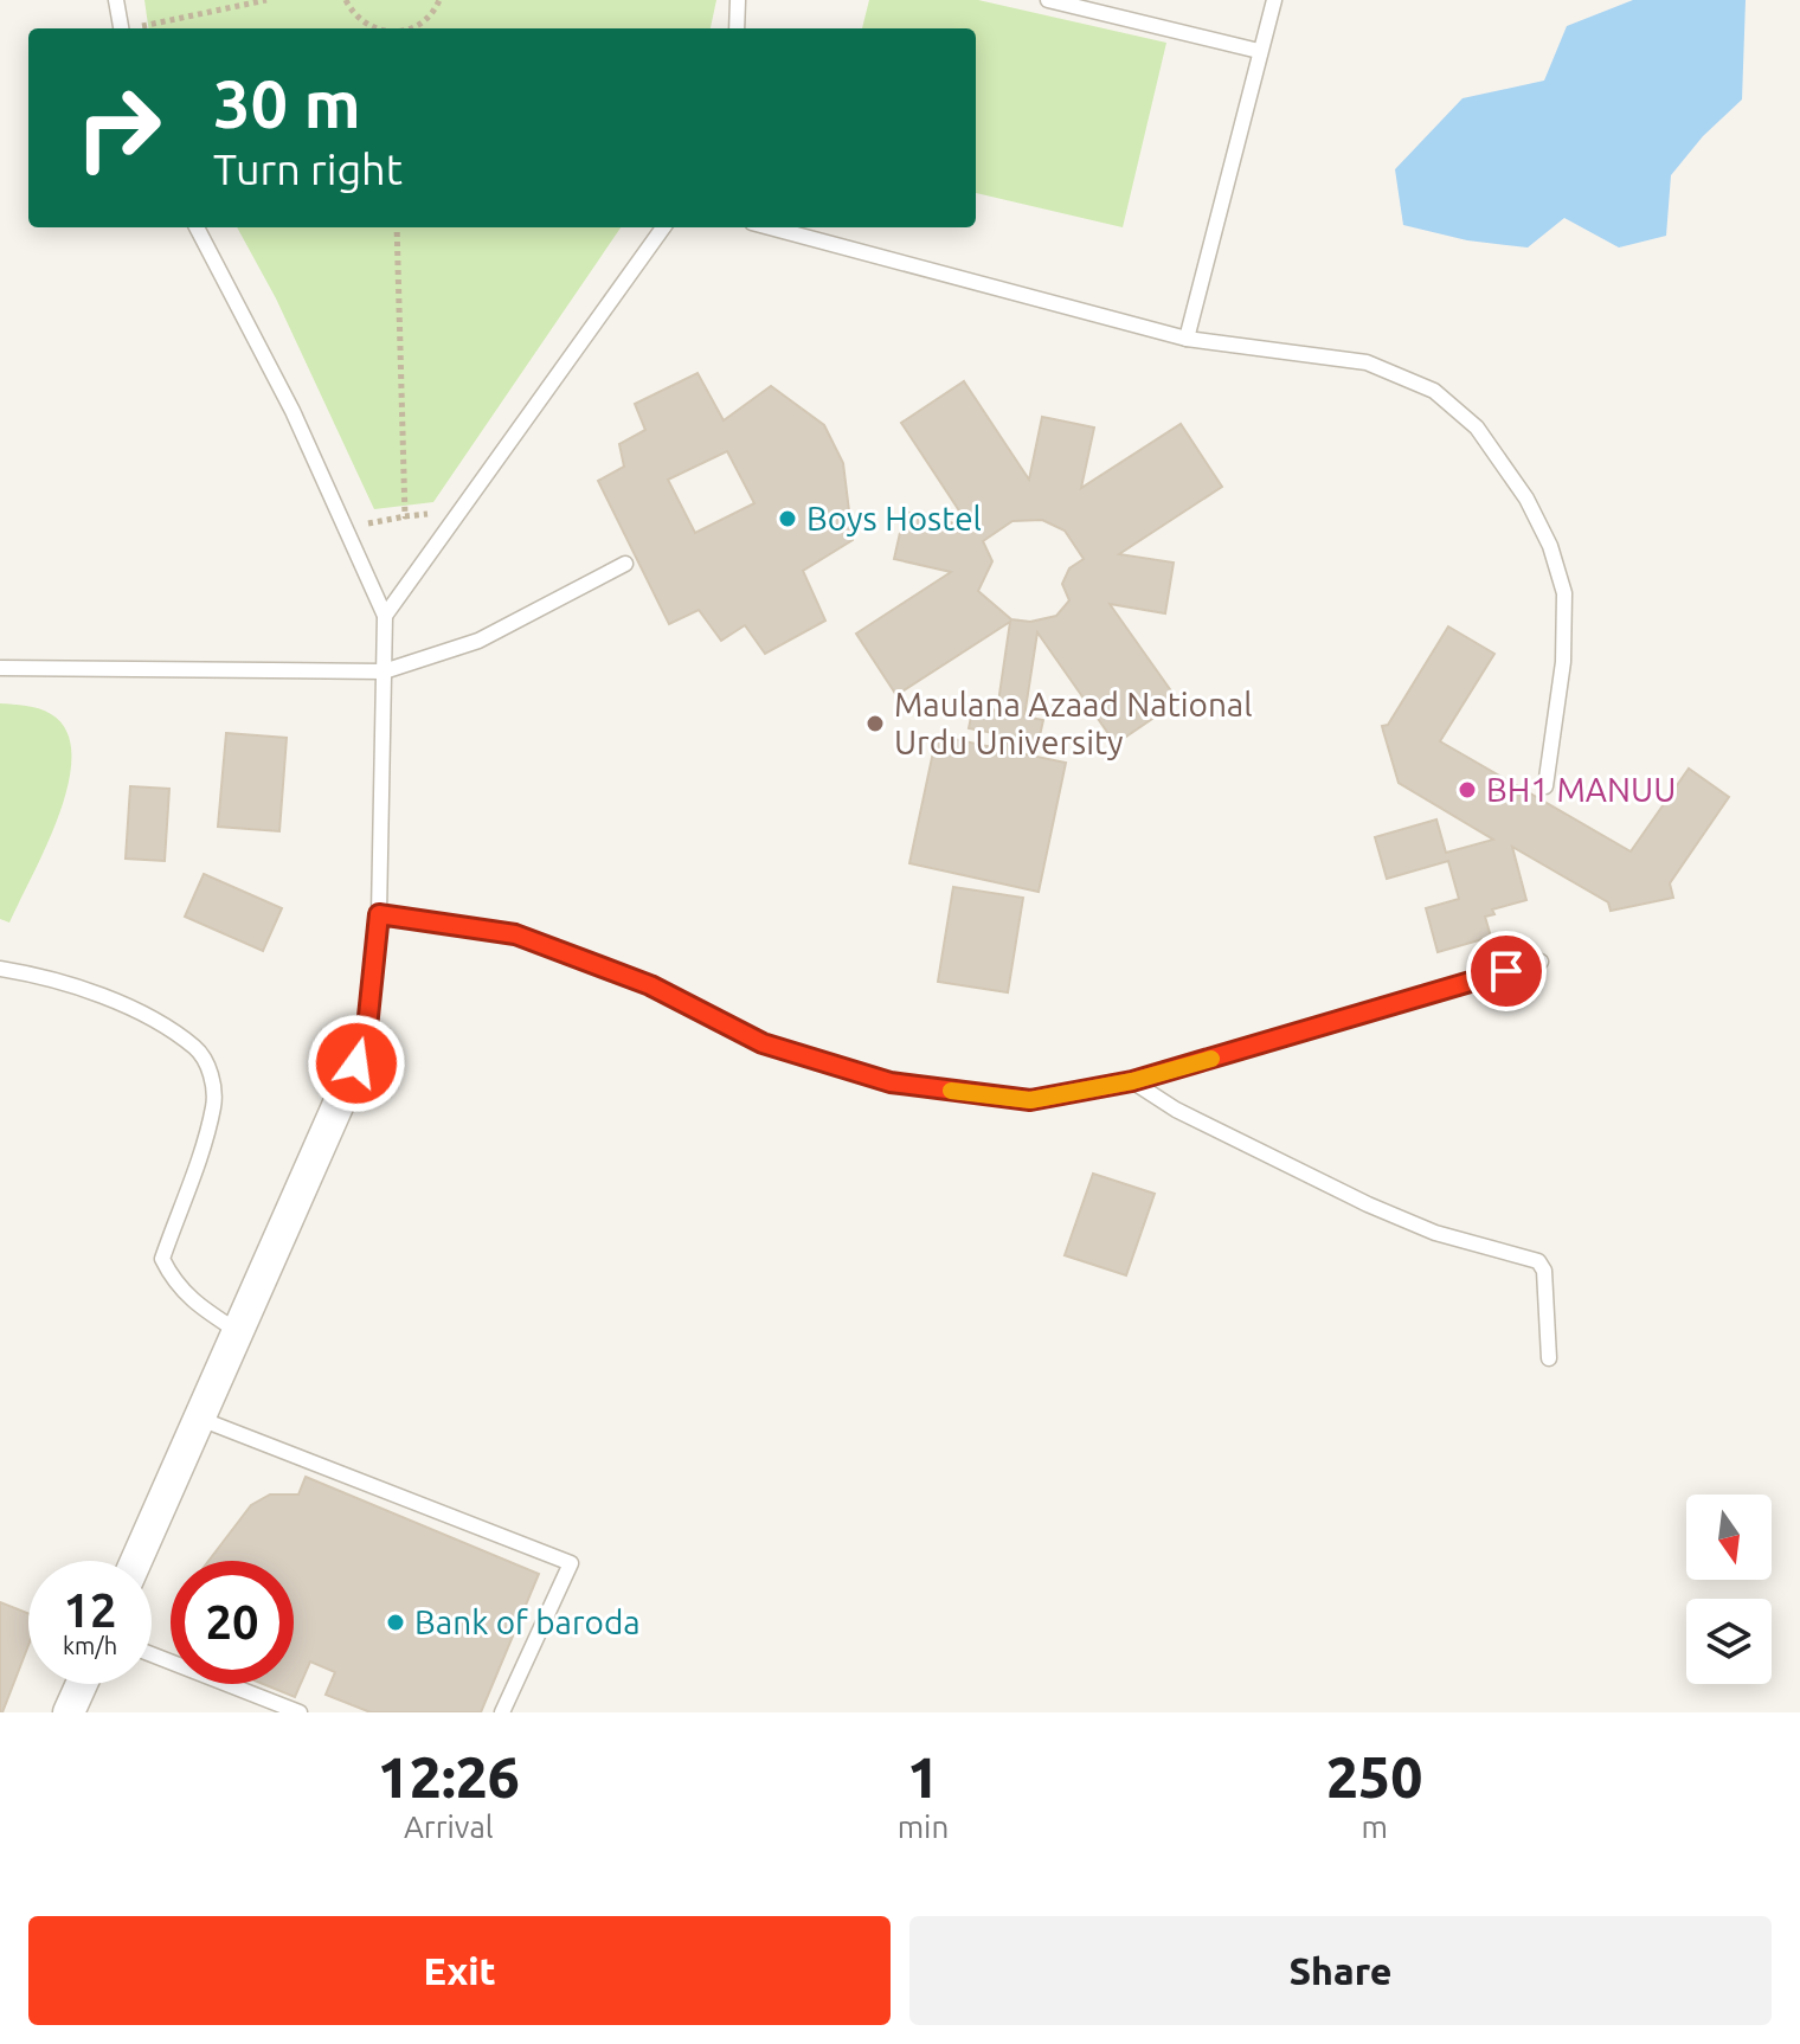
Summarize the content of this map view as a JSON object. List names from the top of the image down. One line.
{"places":["Boys Hostel","Maulana Azaad National Urdu University","BH1 MANUU","Bank of baroda"],"north":"bottom","page":{"turn":["30 m","Turn right"],"speed":"12 km/h","limit":"20","eta":["12:26","Arrival","1","min","250","m"],"buttons":["Exit","Share"]}}
